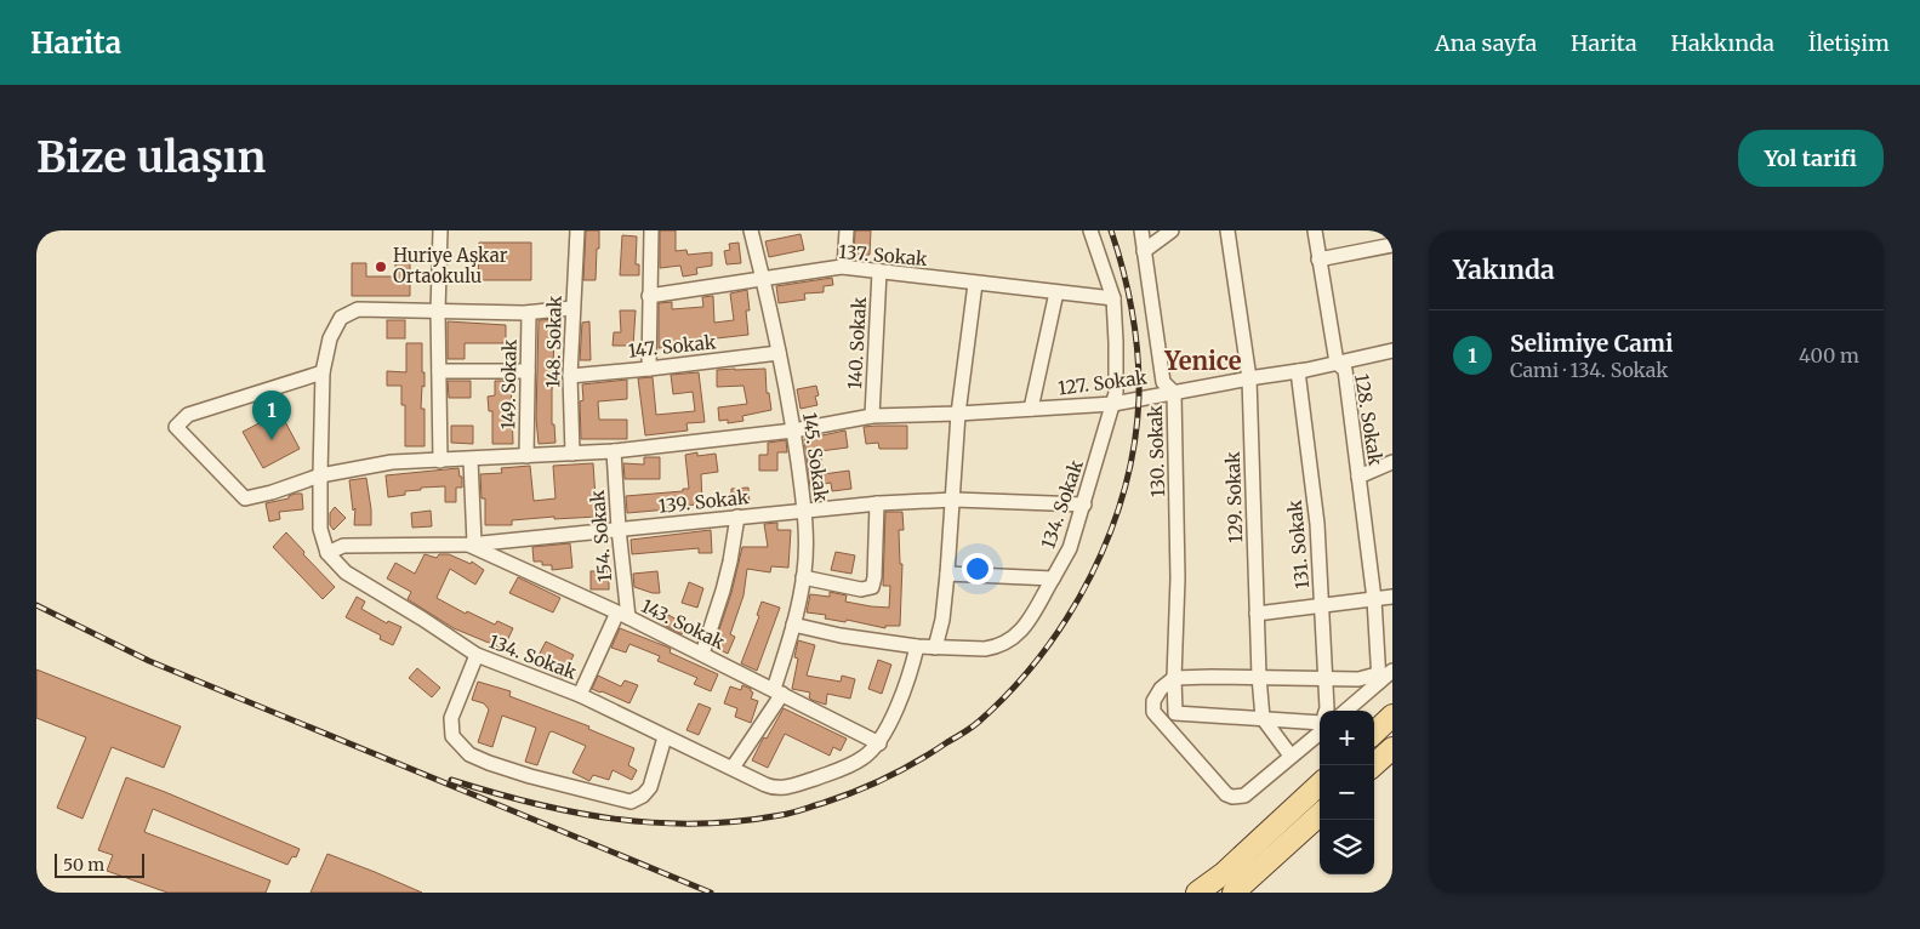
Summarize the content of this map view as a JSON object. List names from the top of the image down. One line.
{"streets":{"street":["137. Sokak","148. Sokak","140. Sokak","147. Sokak","127. Sokak","149. Sokak","128. Sokak","130. Sokak","145. Sokak","129. Sokak","139. Sokak","134. Sokak","154. Sokak","131. Sokak","143. Sokak"]},"crossings":[["137. Sokak","140. Sokak"],["137. Sokak","145. Sokak"],["137. Sokak","134. Sokak"],["148. Sokak","147. Sokak"],["148. Sokak","127. Sokak"],["140. Sokak","127. Sokak"],["147. Sokak","145. Sokak"],["127. Sokak","149. Sokak"],["127. Sokak","128. Sokak"],["127. Sokak","130. Sokak"],["127. Sokak","145. Sokak"],["127. Sokak","129. Sokak"],["127. Sokak","134. Sokak"],["127. Sokak","154. Sokak"],["127. Sokak","131. Sokak"],["145. Sokak","139. Sokak"],["145. Sokak","134. Sokak"],["145. Sokak","143. Sokak"],["139. Sokak","134. Sokak"],["139. Sokak","154. Sokak"],["139. Sokak","143. Sokak"],["134. Sokak","143. Sokak"],["154. Sokak","143. Sokak"]],"districts":["Yenice"],"places":["Huriye Aşkar Ortaokulu"],"scale_bar":"50 m","page":{"header":"Harita","nav":["Ana sayfa","Harita","Hakkında","İletişim"],"buttons":"Yol tarifi","title":"Bize ulaşın","heading":"Yakında","list":[{"mark":"1","name":"Selimiye Cami","note":"Cami · 134. Sokak","value":"400 m"}],"pins":"1","map_buttons":["+","−"],"scale":"50 m"}}
